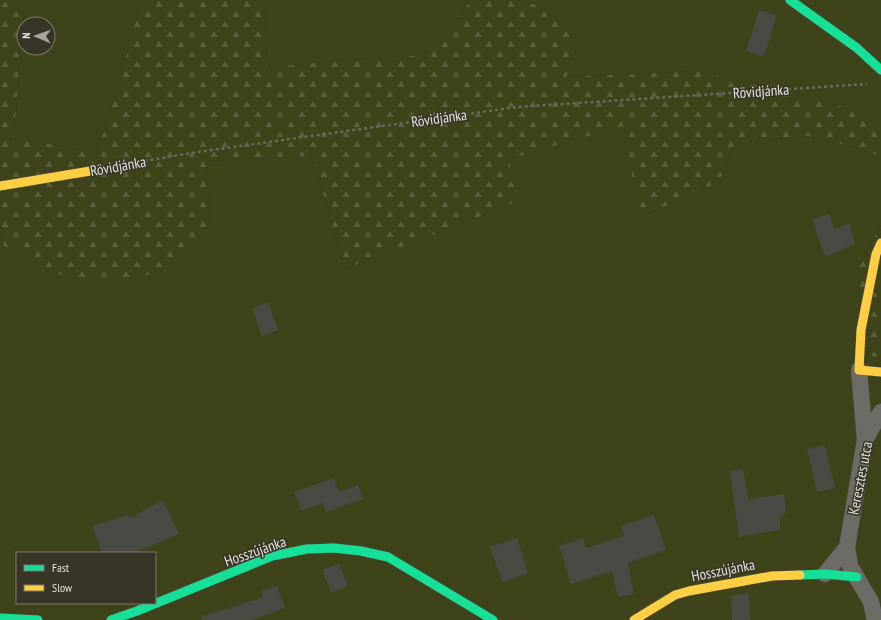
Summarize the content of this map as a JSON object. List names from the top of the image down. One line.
{"streets":{"street":["Rövidjánka","Keresztes utca","Hosszújánka"]},"crossings":[["Keresztes utca","Hosszújánka"]],"legend":["Fast","Slow"],"north":"left"}
